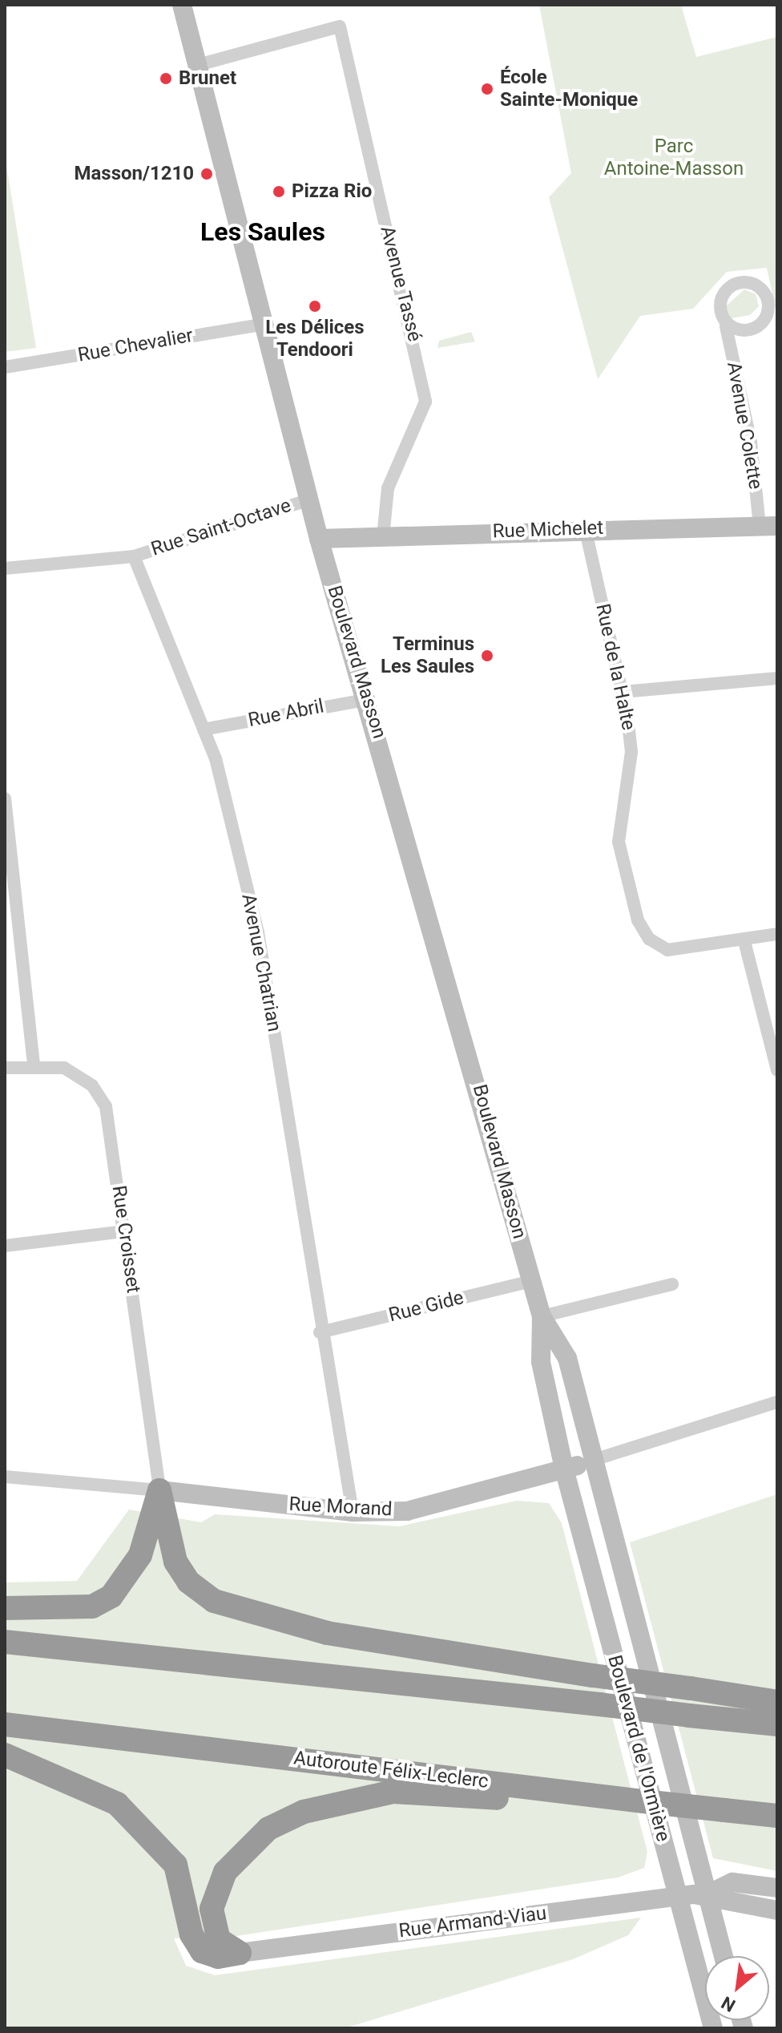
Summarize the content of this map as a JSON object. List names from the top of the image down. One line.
{"streets":{"highway":["Autoroute Félix-Leclerc"],"main road":["Rue Michelet","Boulevard Masson","Rue Morand","Boulevard de l'Ormière","Rue Armand-Viau"],"street":["Avenue Tassé","Rue Chevalier","Avenue Colette","Rue Saint-Octave","Rue de la Halte","Rue Abril","Avenue Chatrian","Rue Croisset","Rue Gide"]},"crossings":[["Avenue Tassé","Rue Michelet"],["Avenue Tassé","Boulevard Masson"],["Rue Chevalier","Boulevard Masson"],["Avenue Colette","Rue Michelet"],["Rue Saint-Octave","Boulevard Masson"],["Rue Saint-Octave","Avenue Chatrian"],["Rue Michelet","Boulevard Masson"],["Rue Michelet","Rue de la Halte"],["Boulevard Masson","Rue Abril"],["Boulevard Masson","Rue Gide"],["Boulevard Masson","Rue Morand"],["Boulevard Masson","Boulevard de l'Ormière"],["Rue Abril","Avenue Chatrian"],["Avenue Chatrian","Rue Gide"],["Avenue Chatrian","Rue Morand"],["Rue Croisset","Rue Morand"],["Rue Morand","Boulevard de l'Ormière"],["Boulevard de l'Ormière","Rue Armand-Viau"]],"districts":["Les Saules"],"parks":["Parc Antoine-Masson"],"places":["Brunet","École Sainte-Monique","Masson/1210","Pizza Rio","Les Délices Tendoori","Terminus Les Saules"],"north":"bottom left"}
